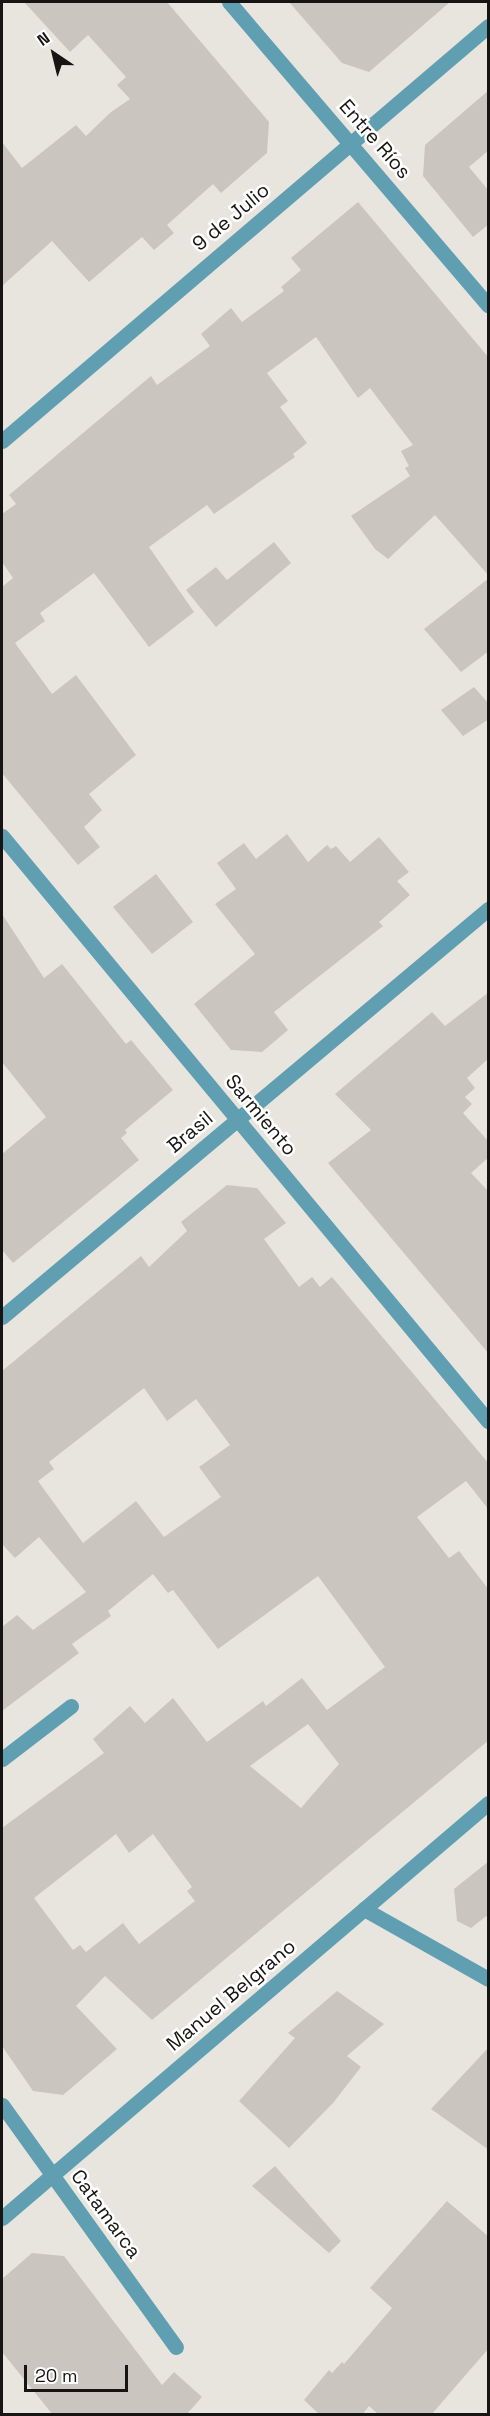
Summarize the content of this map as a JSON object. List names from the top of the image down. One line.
{"streets":{"street":["Entre Ríos","9 de Julio","Sarmiento","Brasil","Manuel Belgrano","Catamarca"]},"crossings":[["Entre Ríos","9 de Julio"],["Sarmiento","Brasil"],["Manuel Belgrano","Catamarca"]],"scale_bar":"20 m","north":"top left"}
